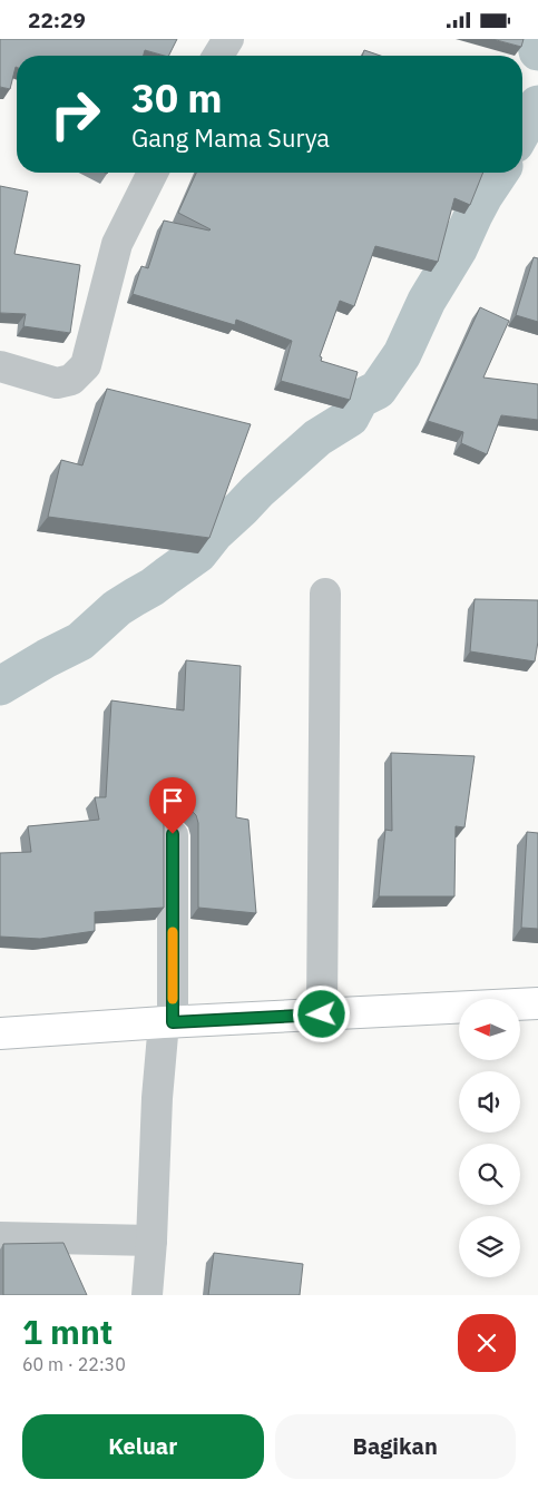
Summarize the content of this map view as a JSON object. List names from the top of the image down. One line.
{"north":"left","page":{"status":"22:29","turn":["30 m","Gang Mama Surya"],"heading":["1 mnt","60 m · 22:30"],"buttons":["Keluar","Bagikan"]}}
